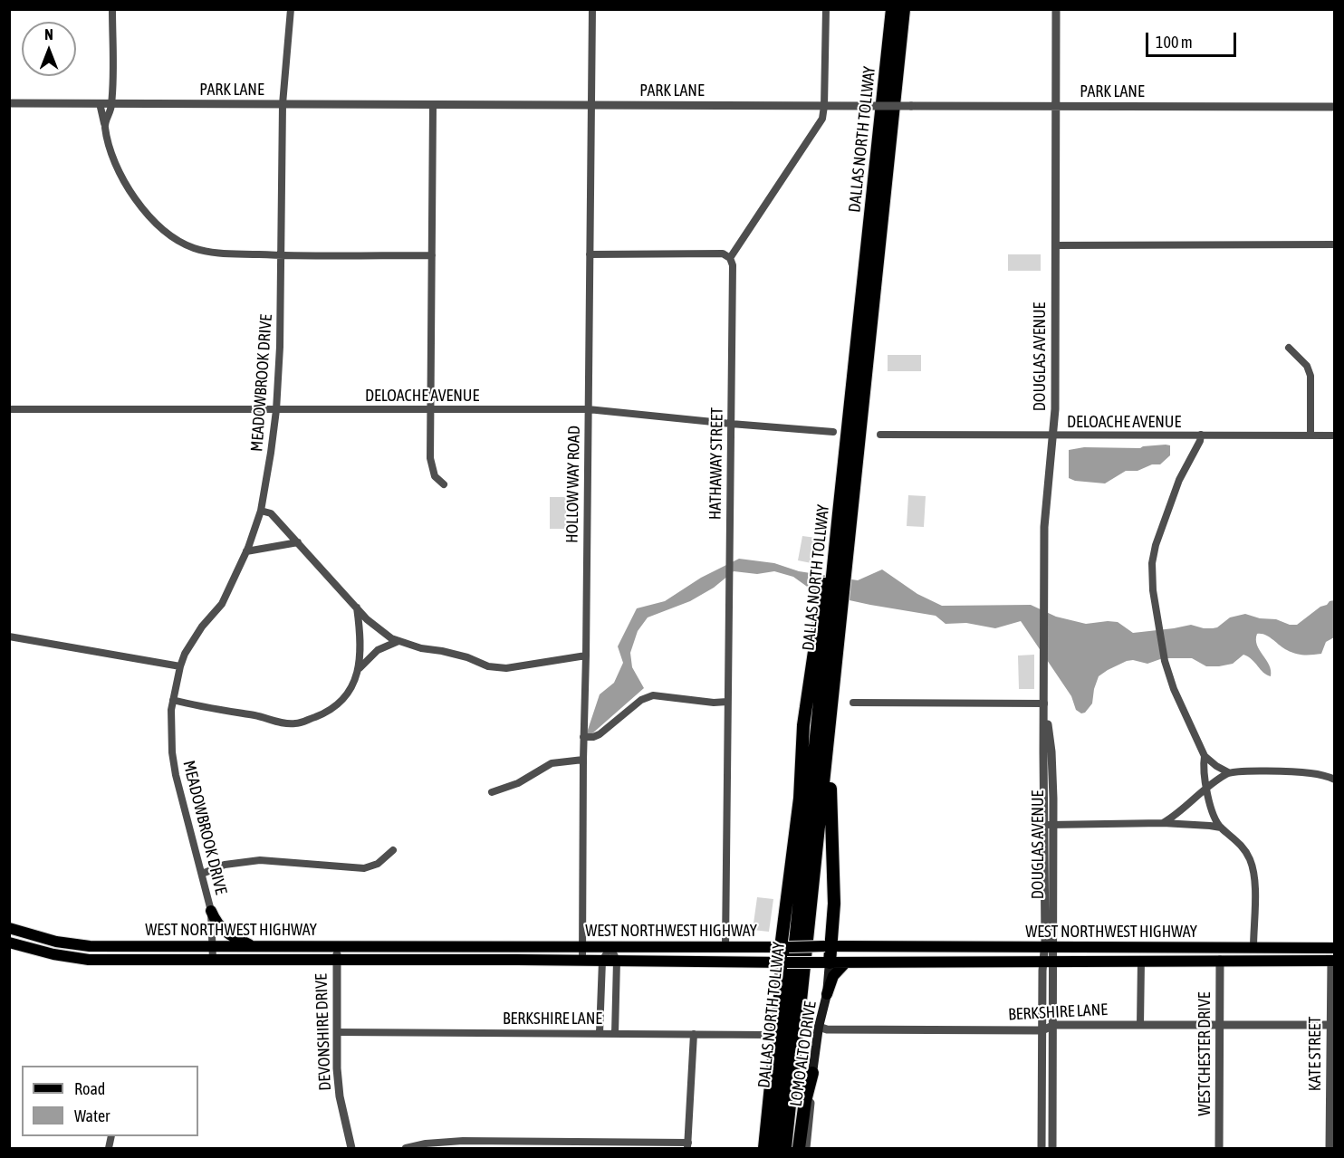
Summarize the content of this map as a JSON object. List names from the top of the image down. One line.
{"streets":{"highway":["DALLAS NORTH TOLLWAY"],"main road":["WEST NORTHWEST HIGHWAY","LOMO ALTO DRIVE"],"street":["PARK LANE","DOUGLAS AVENUE","MEADOWBROOK DRIVE","DELOACHE AVENUE","HATHAWAY STREET","HOLLOW WAY ROAD","BERKSHIRE LANE","DEVONSHIRE DRIVE","WESTCHESTER DRIVE","KATE STREET"]},"crossings":[["PARK LANE","DOUGLAS AVENUE"],["PARK LANE","MEADOWBROOK DRIVE"],["PARK LANE","HOLLOW WAY ROAD"],["DOUGLAS AVENUE","DELOACHE AVENUE"],["DOUGLAS AVENUE","WEST NORTHWEST HIGHWAY"],["DOUGLAS AVENUE","BERKSHIRE LANE"],["MEADOWBROOK DRIVE","DELOACHE AVENUE"],["MEADOWBROOK DRIVE","WEST NORTHWEST HIGHWAY"],["DELOACHE AVENUE","HATHAWAY STREET"],["DELOACHE AVENUE","HOLLOW WAY ROAD"],["HATHAWAY STREET","WEST NORTHWEST HIGHWAY"],["HOLLOW WAY ROAD","WEST NORTHWEST HIGHWAY"],["WEST NORTHWEST HIGHWAY","DEVONSHIRE DRIVE"],["WEST NORTHWEST HIGHWAY","LOMO ALTO DRIVE"],["WEST NORTHWEST HIGHWAY","WESTCHESTER DRIVE"],["WEST NORTHWEST HIGHWAY","KATE STREET"],["BERKSHIRE LANE","DEVONSHIRE DRIVE"],["BERKSHIRE LANE","LOMO ALTO DRIVE"],["BERKSHIRE LANE","WESTCHESTER DRIVE"],["BERKSHIRE LANE","KATE STREET"]],"legend":["Road","Water"],"scale_bar":"100 m","north":"top"}
